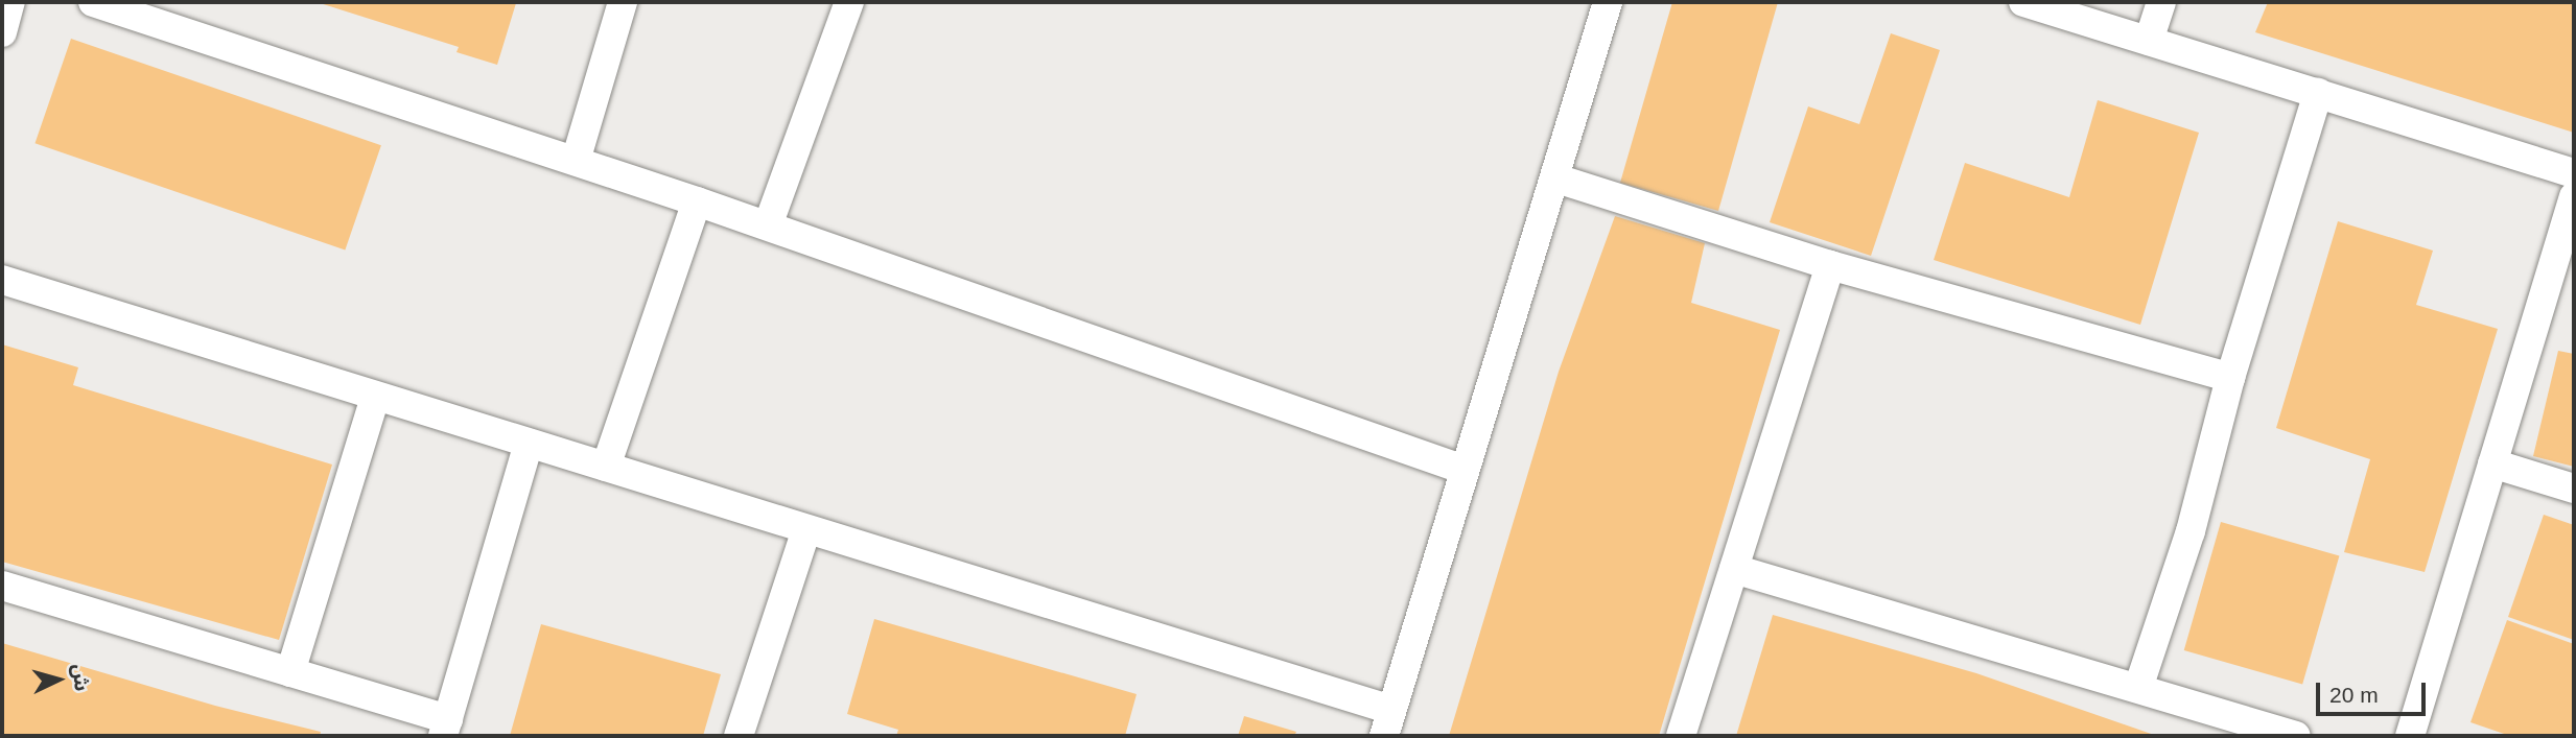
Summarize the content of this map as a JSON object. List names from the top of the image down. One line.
{"scale_bar":"20 m","north":"right"}
